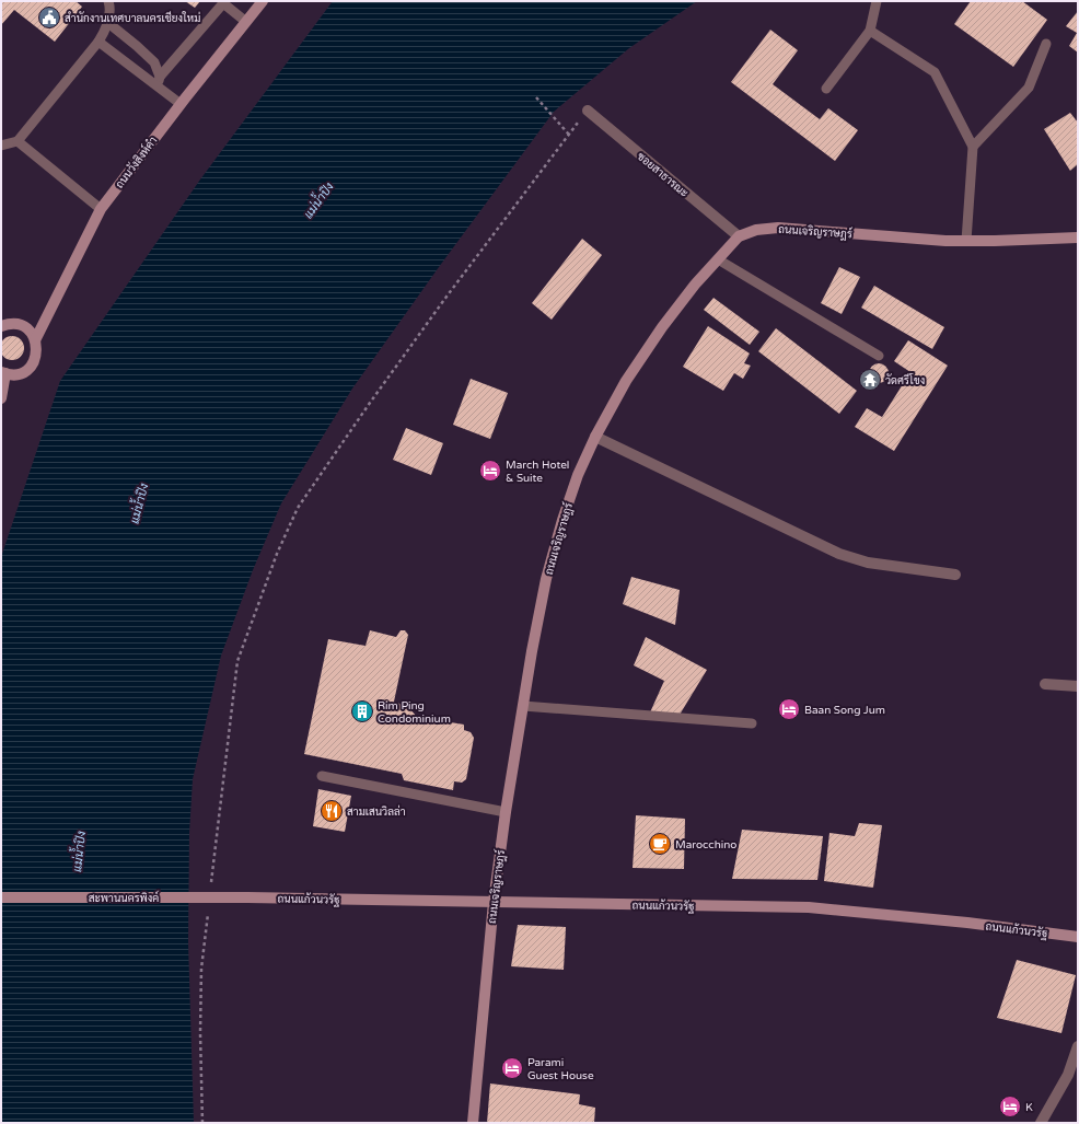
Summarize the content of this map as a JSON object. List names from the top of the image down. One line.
{"streets":{"street":["ถนนวังสิงห์คำ","ซอยสาธารณะ","ถนนเจริญราษฎร์","สะพานนครพิงค์","ถนนแก้วนวรัฐ"]},"crossings":[["ซอยสาธารณะ","ถนนเจริญราษฎร์"],["ถนนเจริญราษฎร์","ถนนแก้วนวรัฐ"],["สะพานนครพิงค์","ถนนแก้วนวรัฐ"]],"water":["แม่น้ำปิง"],"places":{"public building":["สำนักงานเทศบาลนครเชียงใหม่"],"temple":["วัดศรีโขง"],"hotel":["March Hotel & Suite","Baan Song Jum","Parami Guest House","K"],"building":["Rim Ping Condominium"],"restaurant":["สามเสนวิลล่า"],"cafe":["Marocchino"]}}
